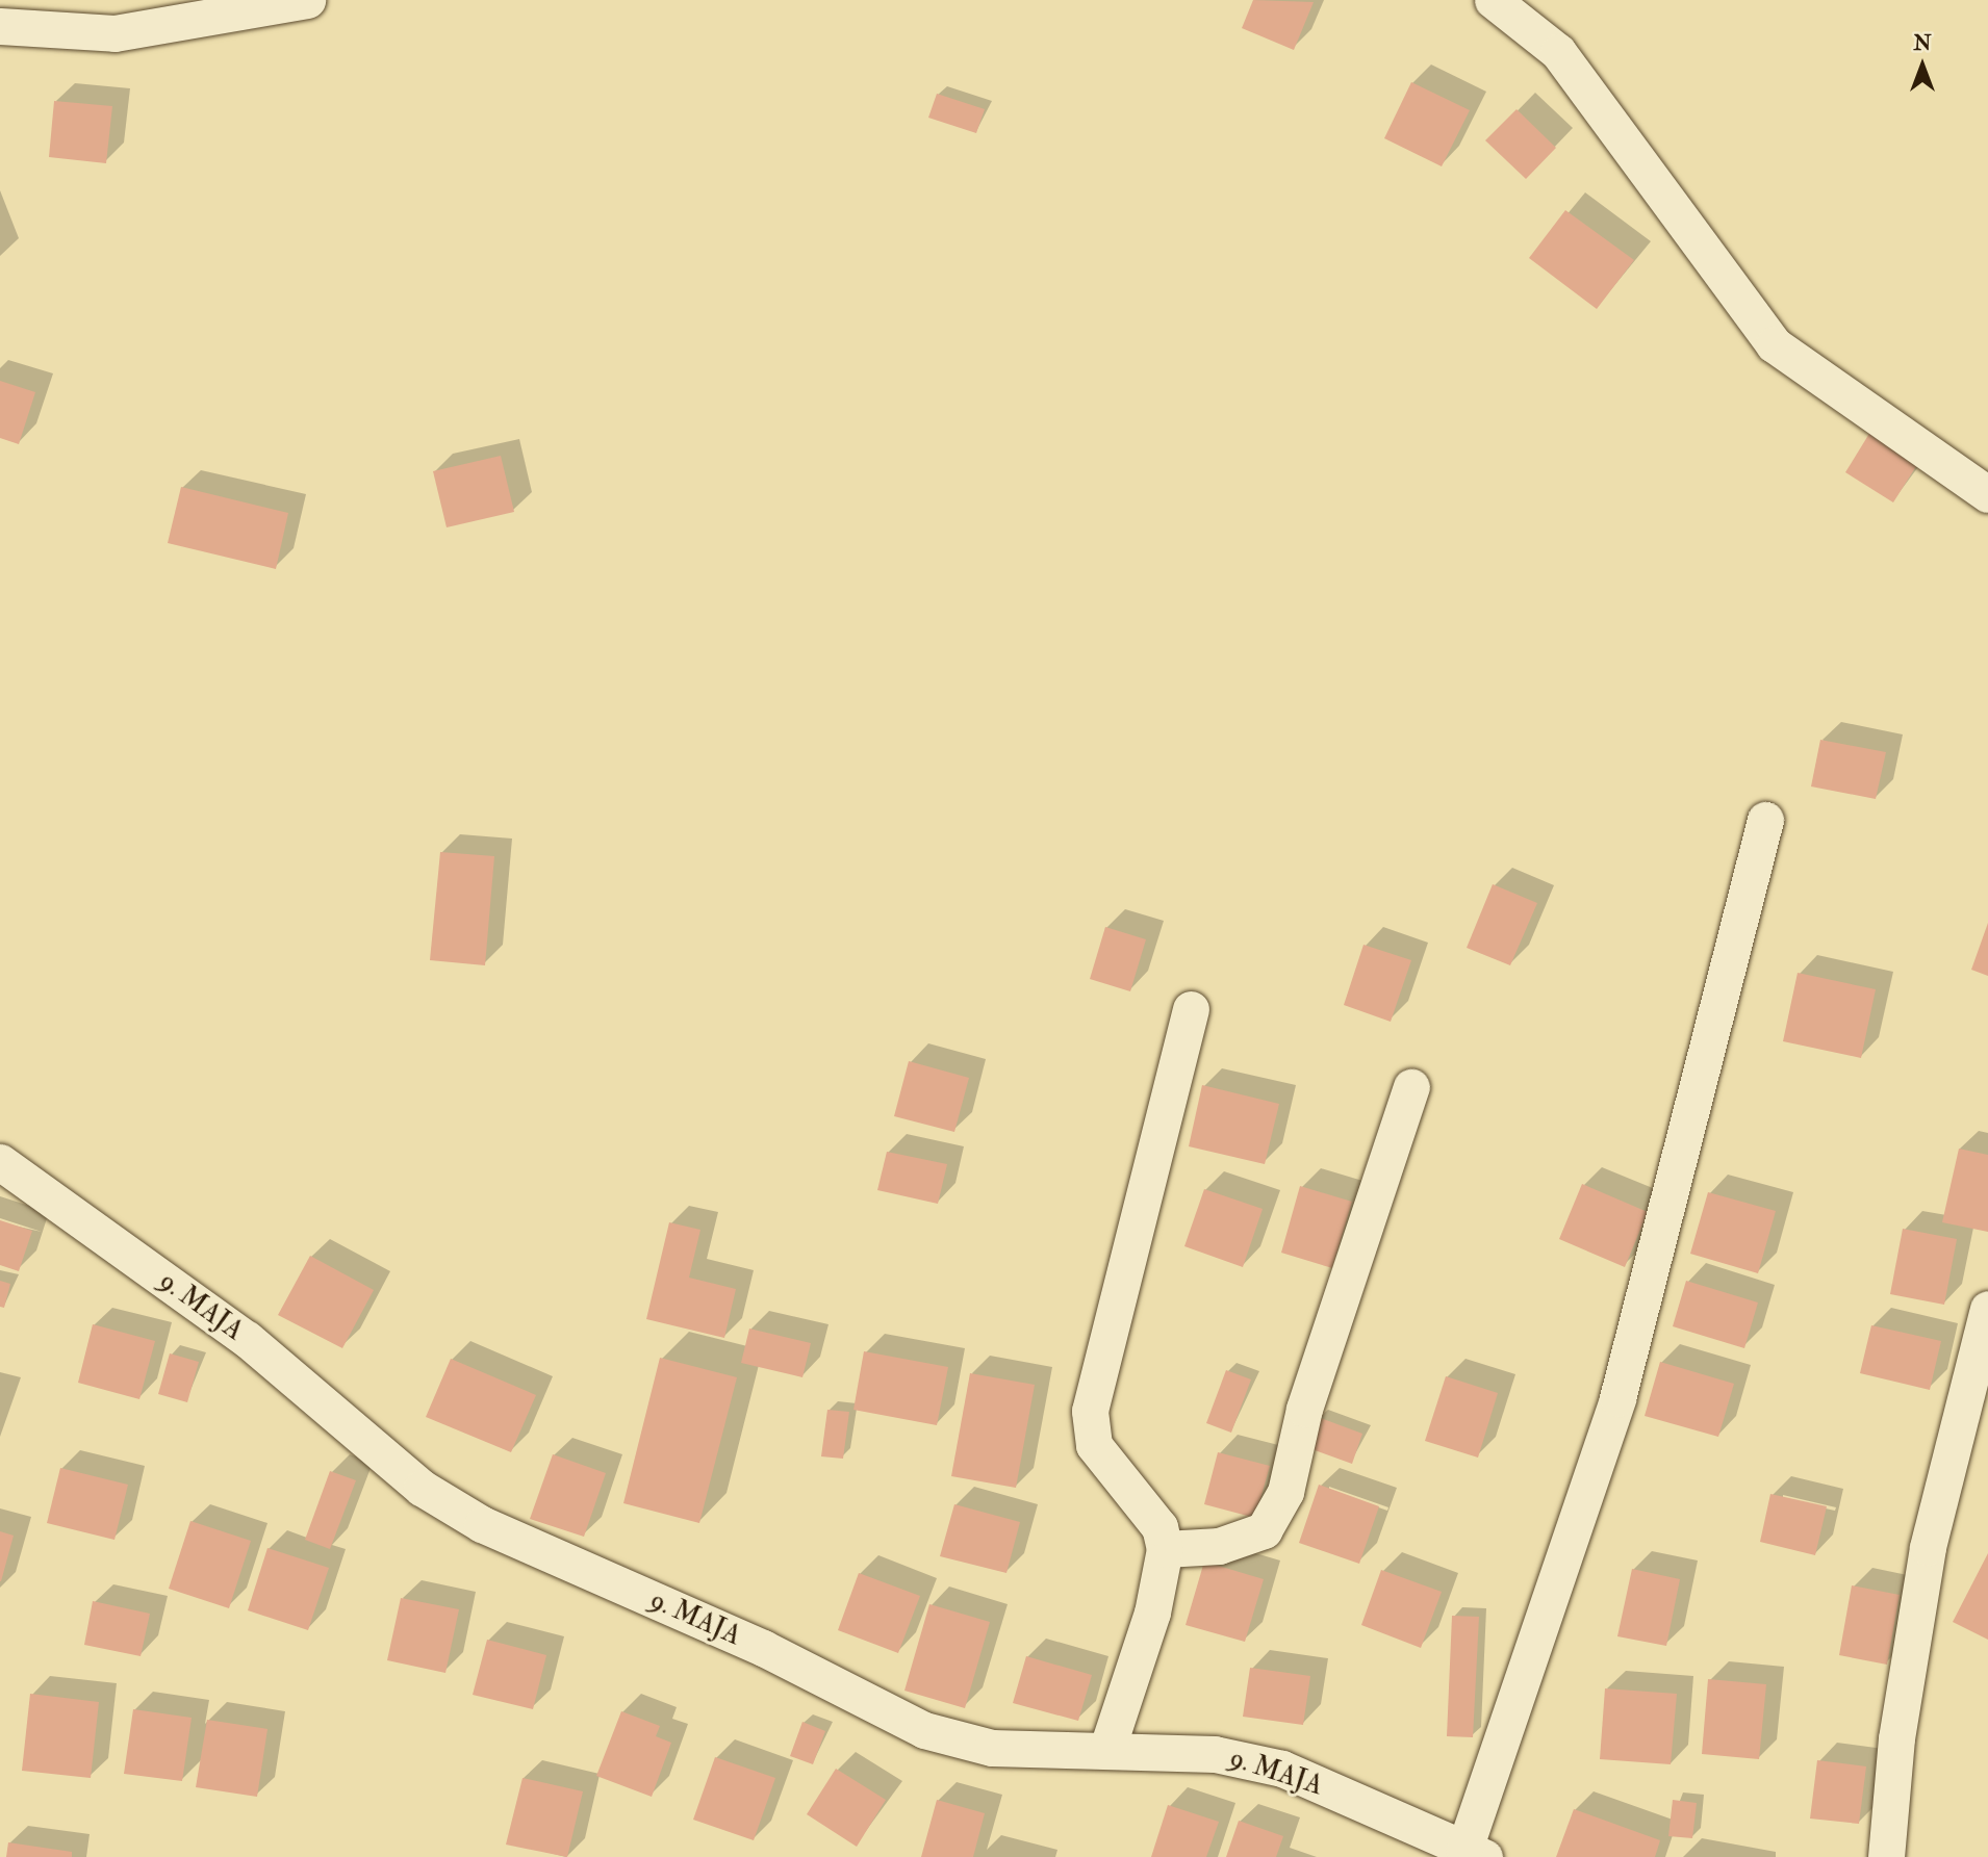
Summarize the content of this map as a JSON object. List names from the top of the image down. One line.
{"streets":{"street":["9. MAJA"]},"north":"top"}
